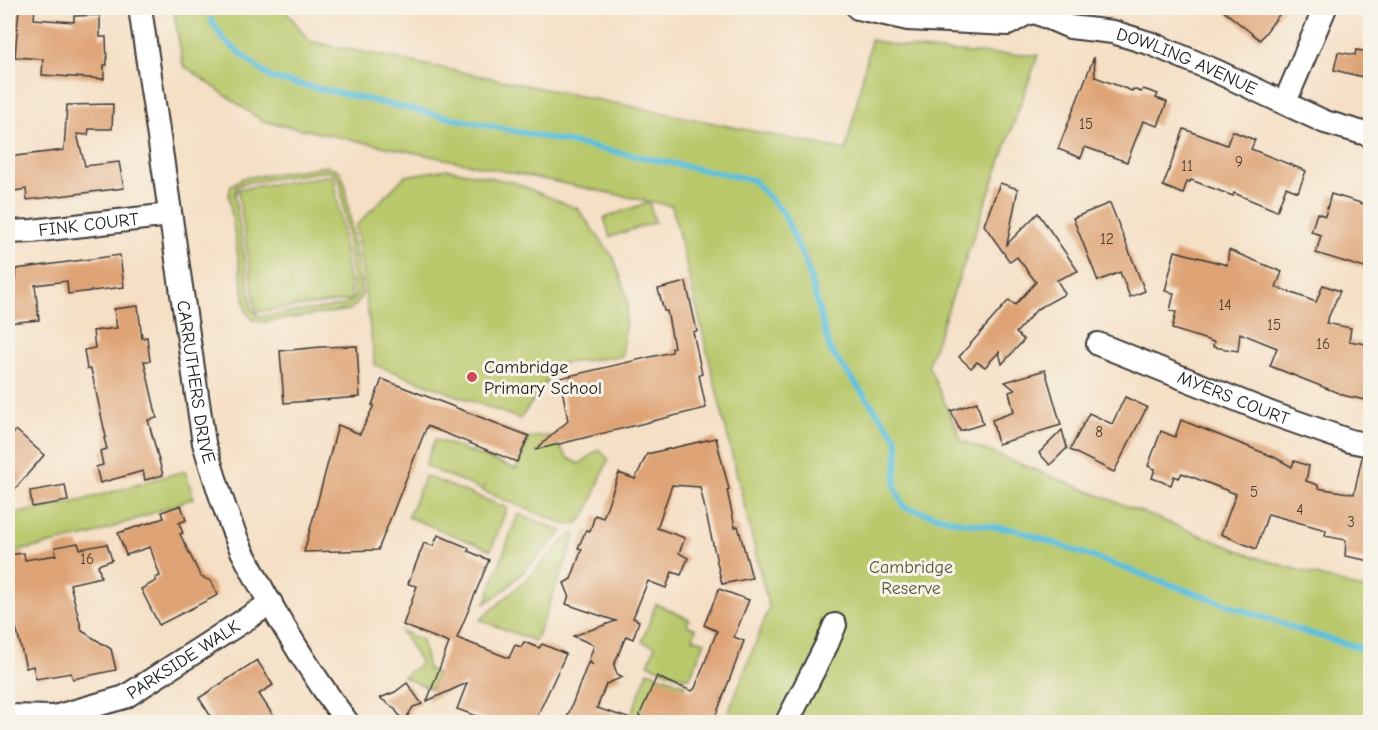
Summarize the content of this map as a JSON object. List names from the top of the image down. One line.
{"streets":{"street":["DOWLING AVENUE","FINK COURT","CARRUTHERS DRIVE","MYERS COURT","PARKSIDE WALK"]},"crossings":[["FINK COURT","CARRUTHERS DRIVE"],["CARRUTHERS DRIVE","PARKSIDE WALK"]],"parks":["Cambridge Reserve"],"places":["Cambridge Primary School"],"house_numbers":["15","9","11","12","14","15","16","8","5","4","3","16"]}
